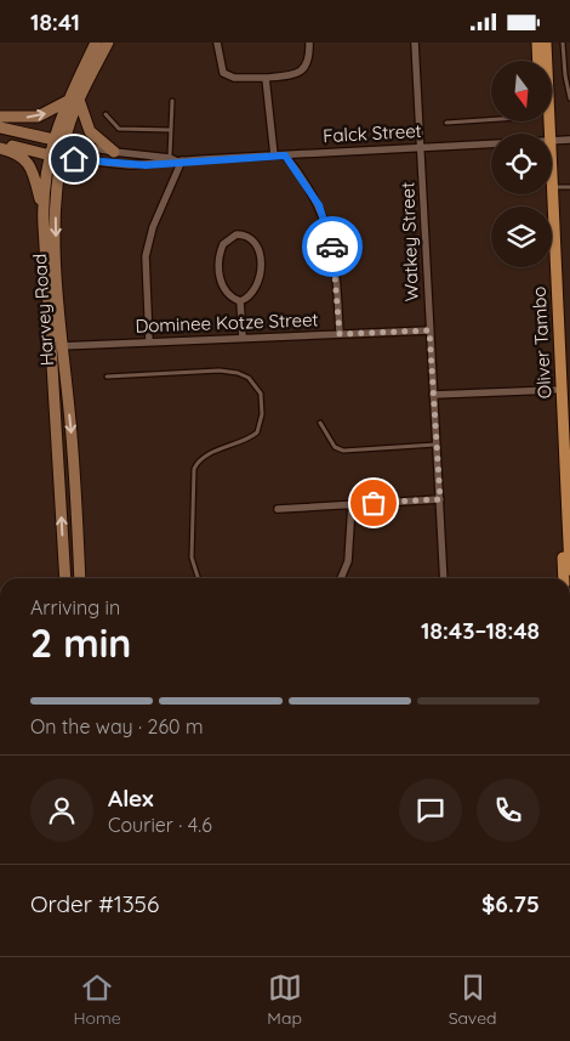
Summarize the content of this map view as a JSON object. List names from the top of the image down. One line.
{"streets":{"main road":["Falck Street","Harvey Road","Oliver Tambo"],"street":["Watkey Street","Dominee Kotze Street"]},"crossings":[["Falck Street","Watkey Street"],["Falck Street","Harvey Road"],["Watkey Street","Dominee Kotze Street"],["Harvey Road","Dominee Kotze Street"]],"north":"bottom","page":{"status":"18:41","heading":["2 min","Arriving in","18:43–18:48"],"panel":["Alex","Courier · 4.6","Order #1356","$6.75"],"bar":"On the way · 260 m","tabs":["Home","Map","Saved"]}}
